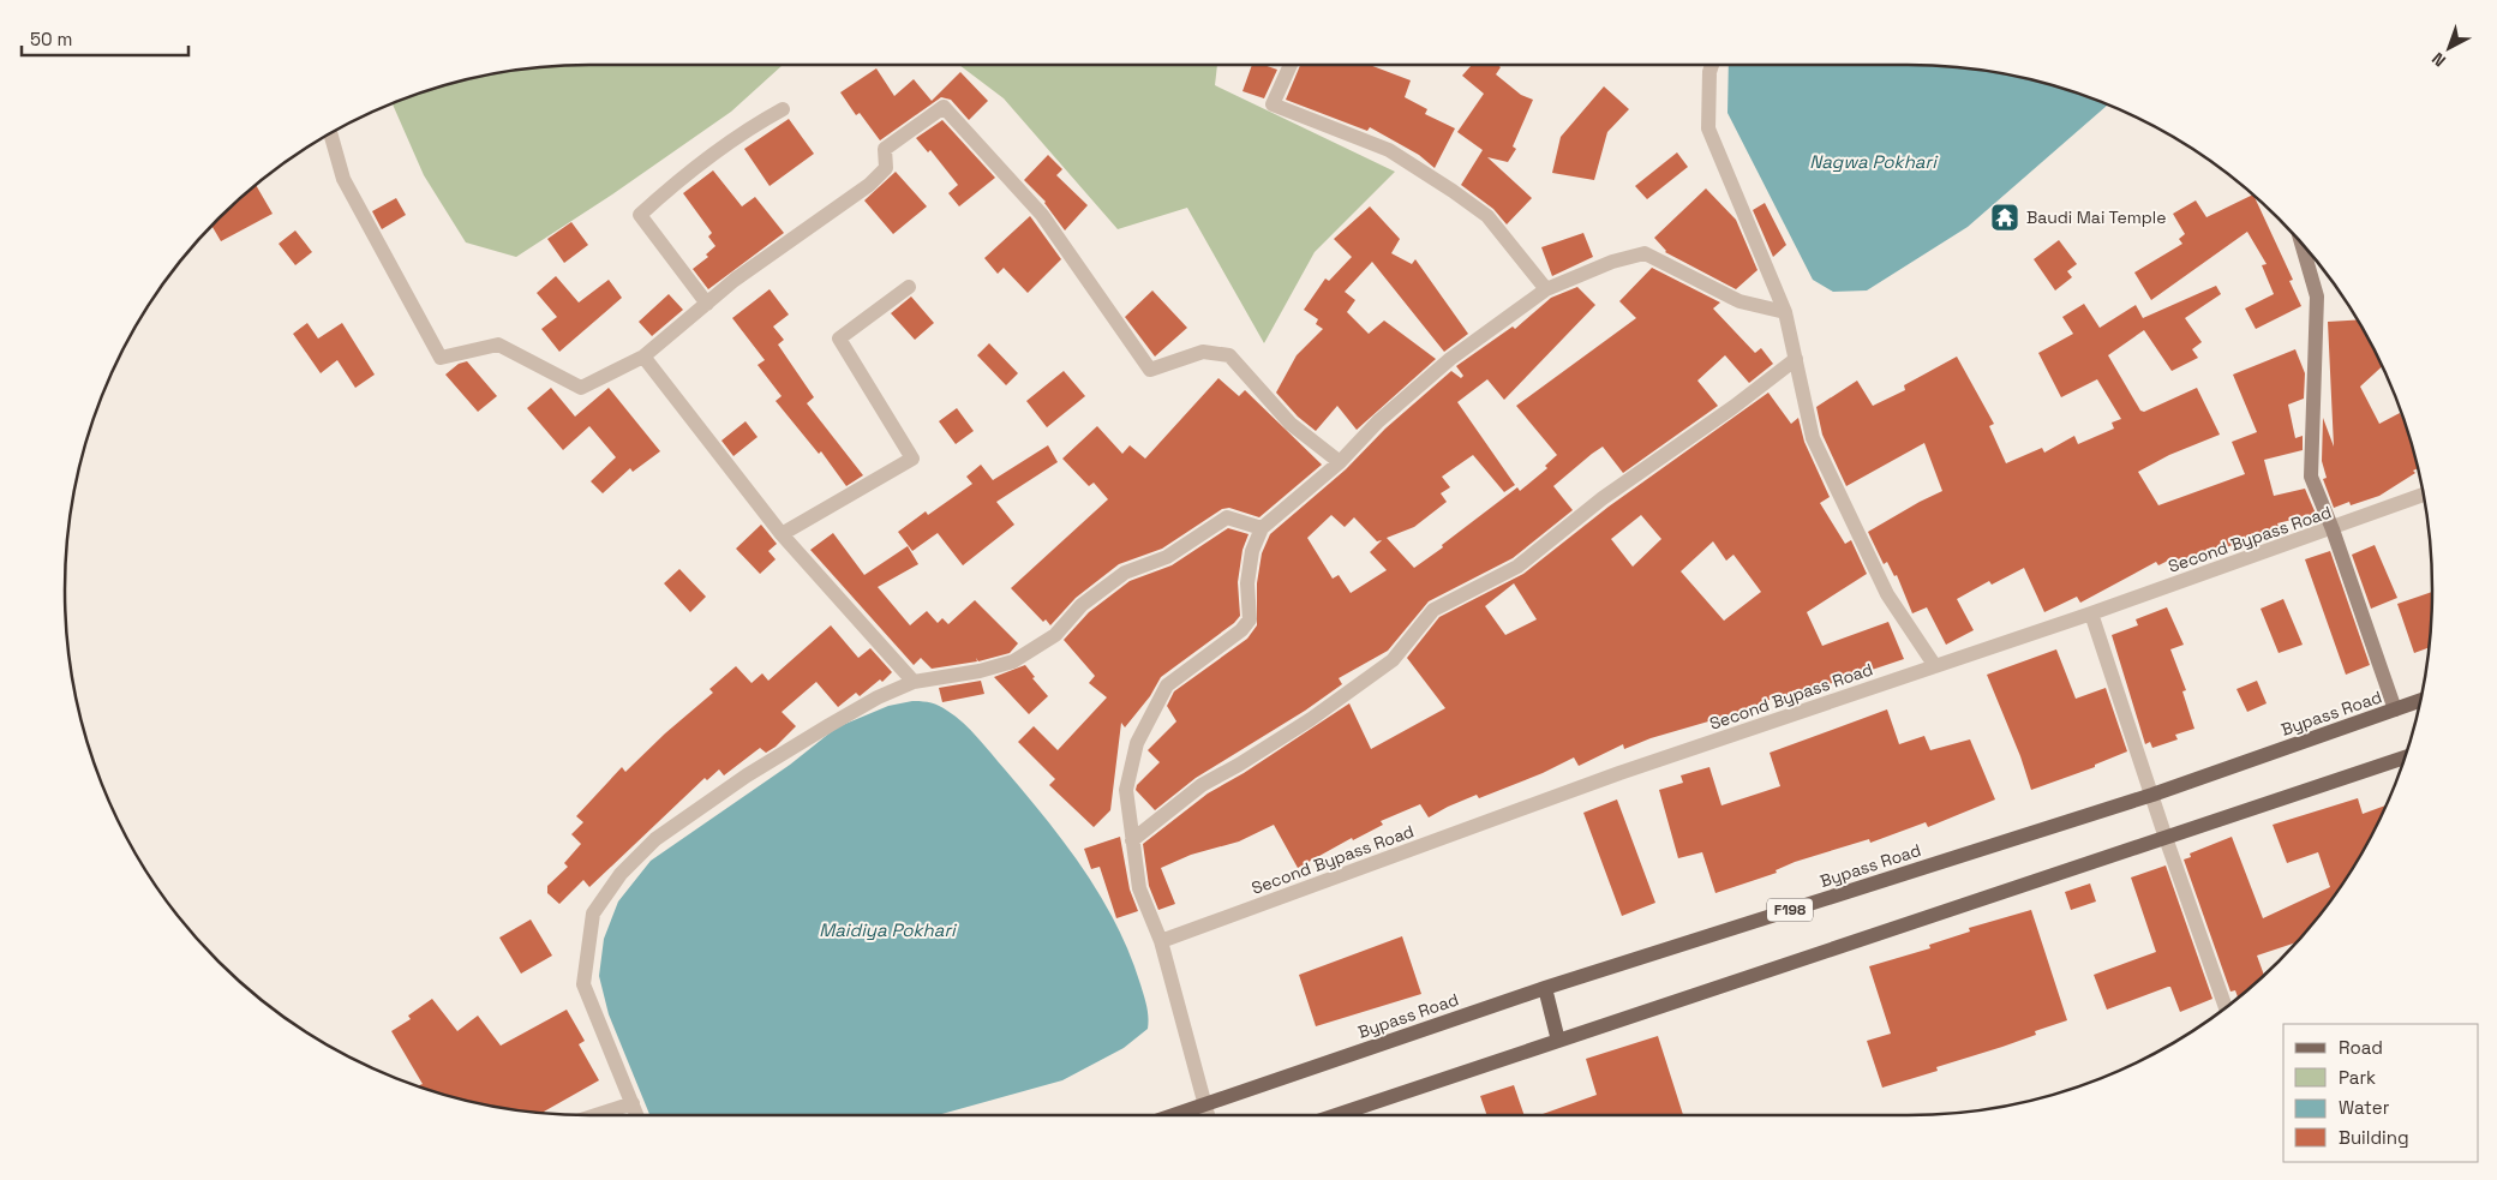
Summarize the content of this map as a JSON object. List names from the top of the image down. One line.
{"streets":{"main road":["Bypass Road","F198"],"street":["Second Bypass Road"]},"water":["Nagwa Pokhari","Maidiya Pokhari"],"places":{"temple":["Baudi Mai Temple"]},"legend":["Road","Park","Water","Building"],"scale_bar":"50 m","north":"bottom left"}
